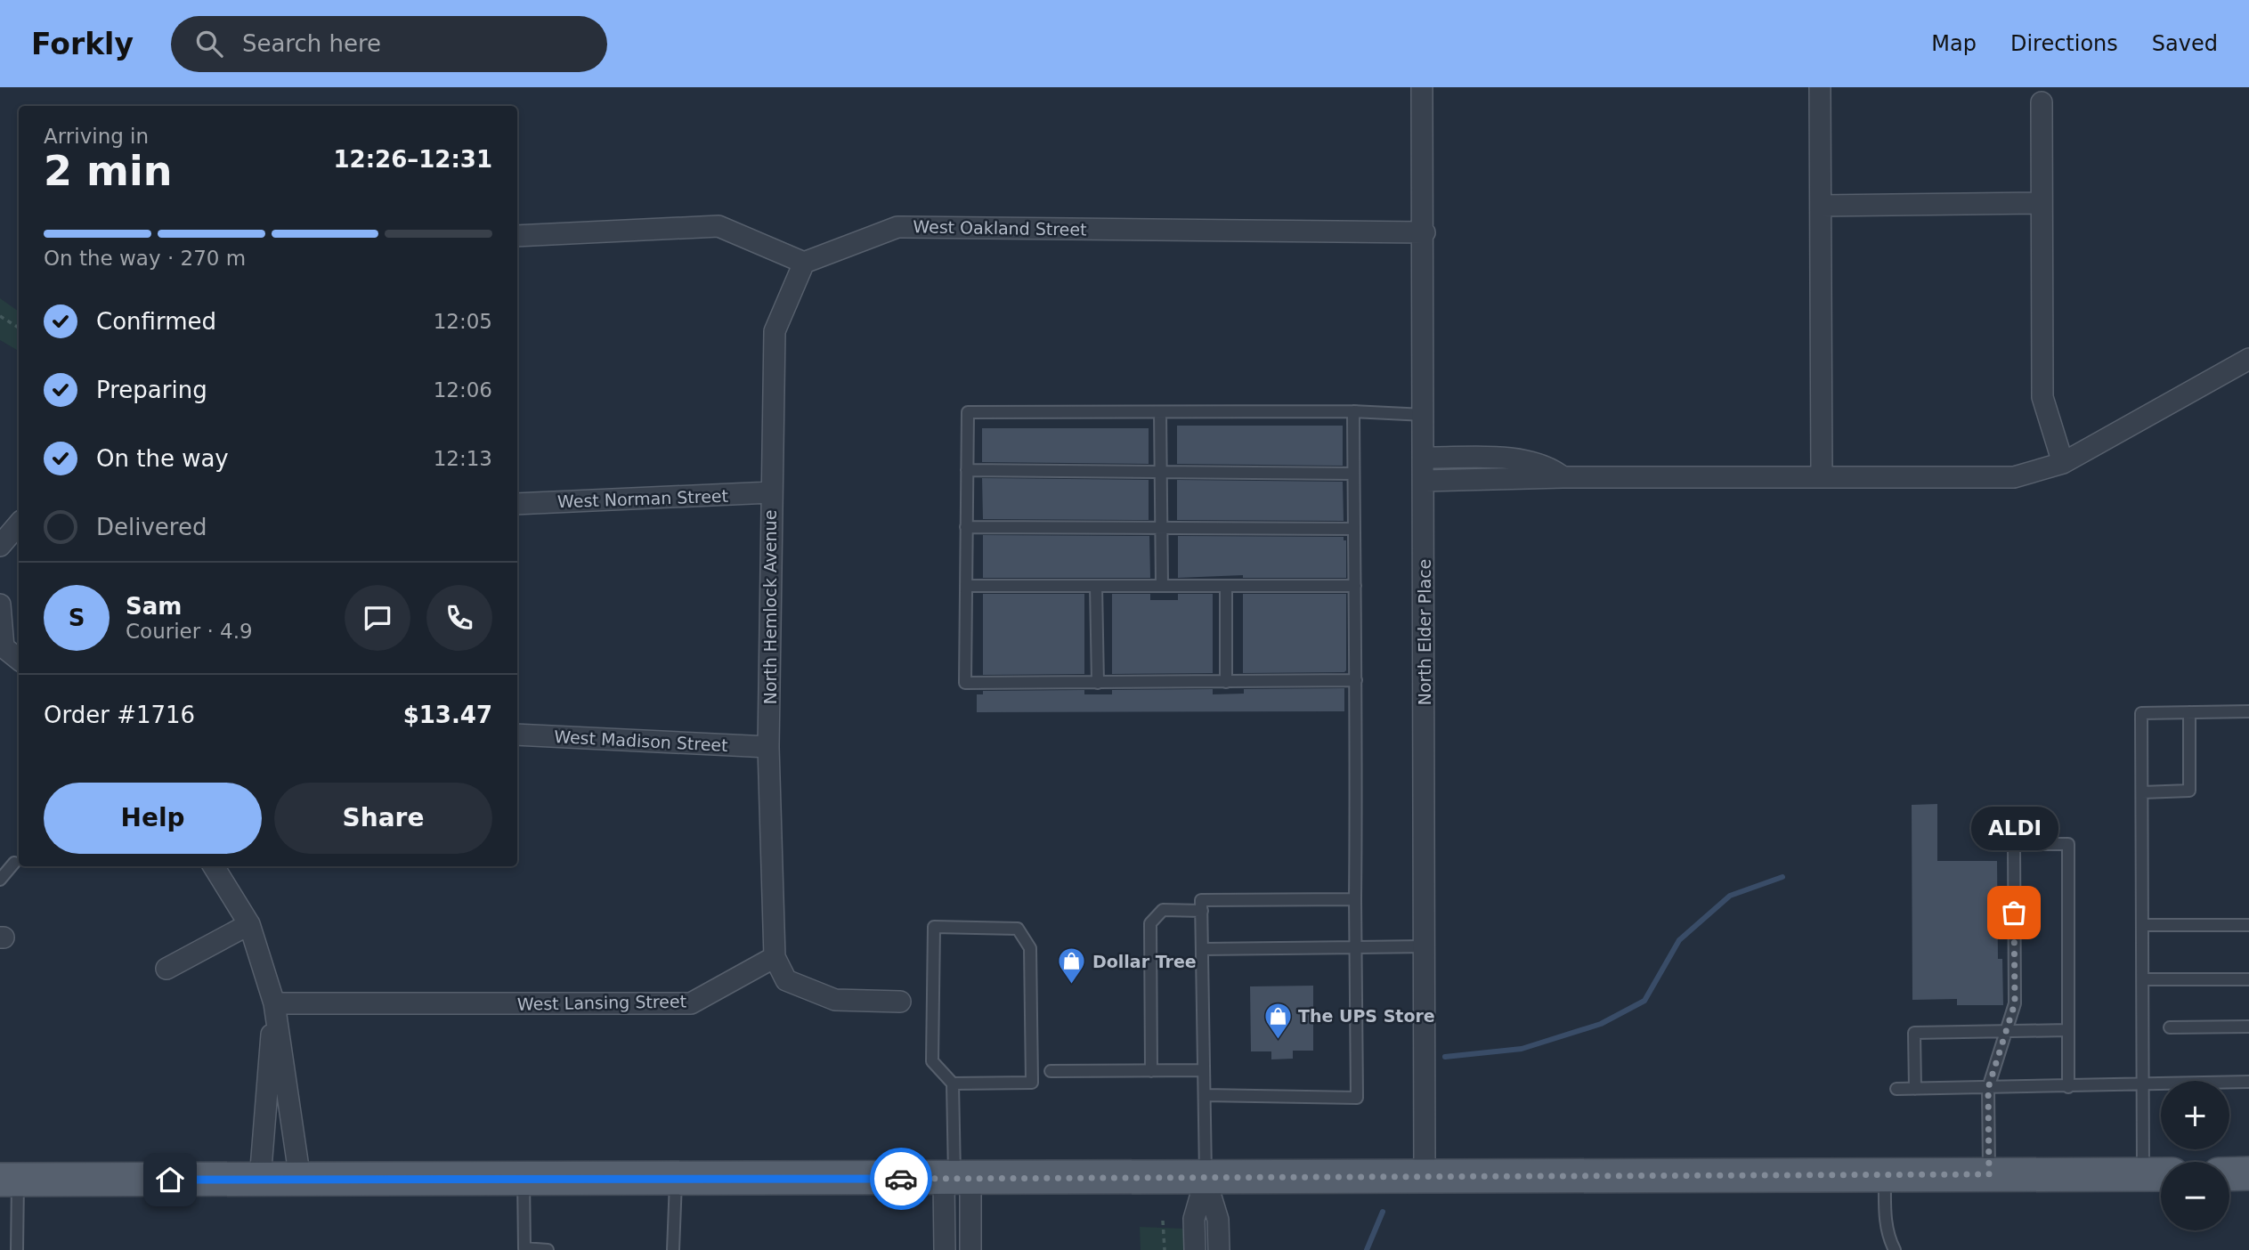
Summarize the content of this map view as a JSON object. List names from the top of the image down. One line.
{"streets":{"street":["West Oakland Street","West Norman Street","North Hemlock Avenue","North Elder Place","West Madison Street","West Lansing Street"]},"crossings":[["West Oakland Street","North Hemlock Avenue"],["West Oakland Street","North Elder Place"],["West Norman Street","North Hemlock Avenue"],["North Hemlock Avenue","West Madison Street"],["North Hemlock Avenue","West Lansing Street"]],"places":{"other":["ALDI"],"shop":["Dollar Tree","The UPS Store"]},"page":{"header":"Forkly","search":"Search here","nav":["Map","Directions","Saved"],"heading":["2 min","Arriving in","12:26–12:31"],"panel":["Sam","Courier · 4.9","Order #1716","$13.47"],"bar":"On the way · 270 m","list":[["Confirmed","12:05"],["Preparing","12:06"],["On the way","12:13"],"Delivered"],"round":"S","buttons":["Help","Share"],"bubble":"ALDI","map_buttons":["+","−"]}}
